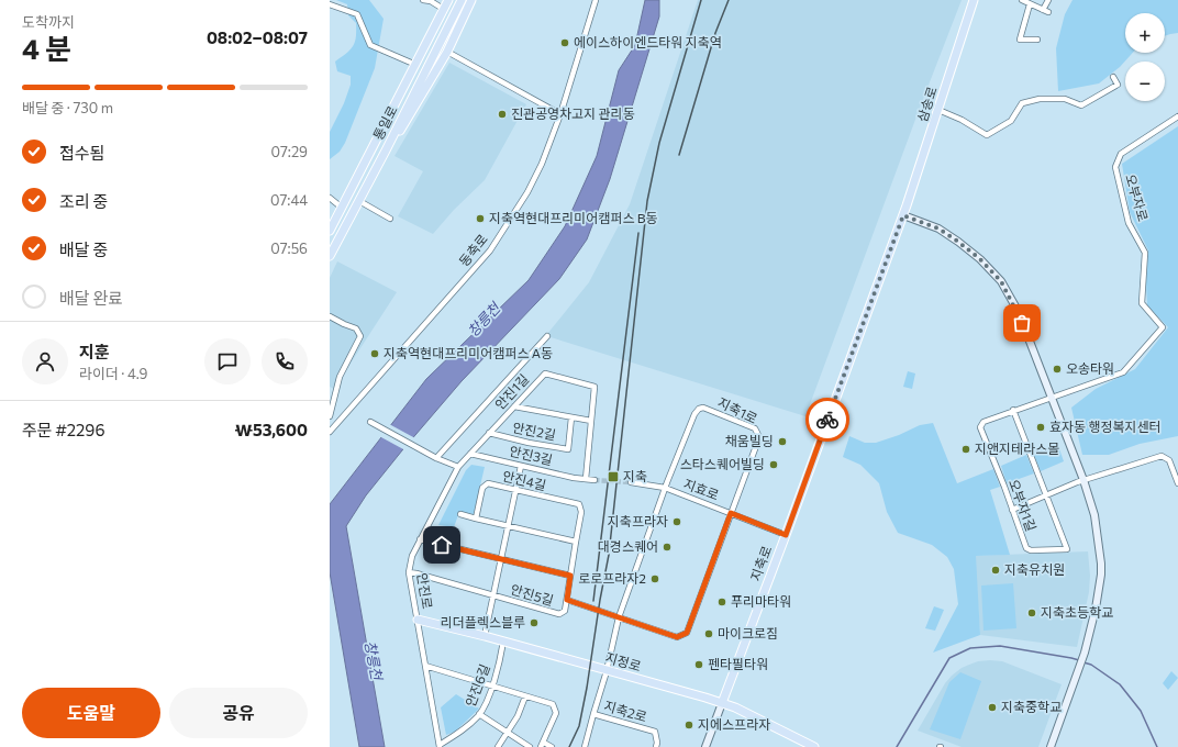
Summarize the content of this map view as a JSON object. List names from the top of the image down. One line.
{"streets":{"main road":["삼송로","통일로","지축로","지정로"],"street":["오부자로","동축로","안진1길","지축1로","안진2길","안진3길","안진4길","지효로","오부자1길","안진로","안진5길","안진6길","지축2로"]},"crossings":[["삼송로","지축로"],["오부자로","오부자1길"],["안진1길","안진2길"],["안진1길","안진3길"],["안진1길","안진로"],["지축1로","지효로"],["지축1로","지정로"],["지축1로","지축2로"],["안진3길","안진로"],["지효로","지축로"],["지축로","지정로"],["안진로","안진5길"],["안진로","지정로"],["안진로","안진6길"],["지정로","안진6길"],["지정로","지축2로"]],"water":["창릉천"],"places":{"other":["에이스하이엔드타워 지축역","진관공영차고지 관리동","지축역현대프리미어캠퍼스 B동","지축역현대프리미어캠퍼스 A동","오송타워","효자동 행정복지센터","채움빌딩","지앤지테라스몰","스타스퀘어빌딩","지축프라자","대경스퀘어","지축유치원","로로프라자2","푸리마타워","지축초등학교","리더플렉스블루","마이크로짐","펜타필타워","지축중학교","지에스프라자"],"transit":["지축"]},"page":{"heading":["4 분","도착까지","08:02–08:07"],"panel":["지훈","라이더 · 4.9","주문 #2296","₩53,600"],"map_buttons":["+","−"],"bar":"배달 중 · 730 m","list":[["접수됨","07:29"],["조리 중","07:44"],["배달 중","07:56"],"배달 완료"],"buttons":["도움말","공유"]}}
